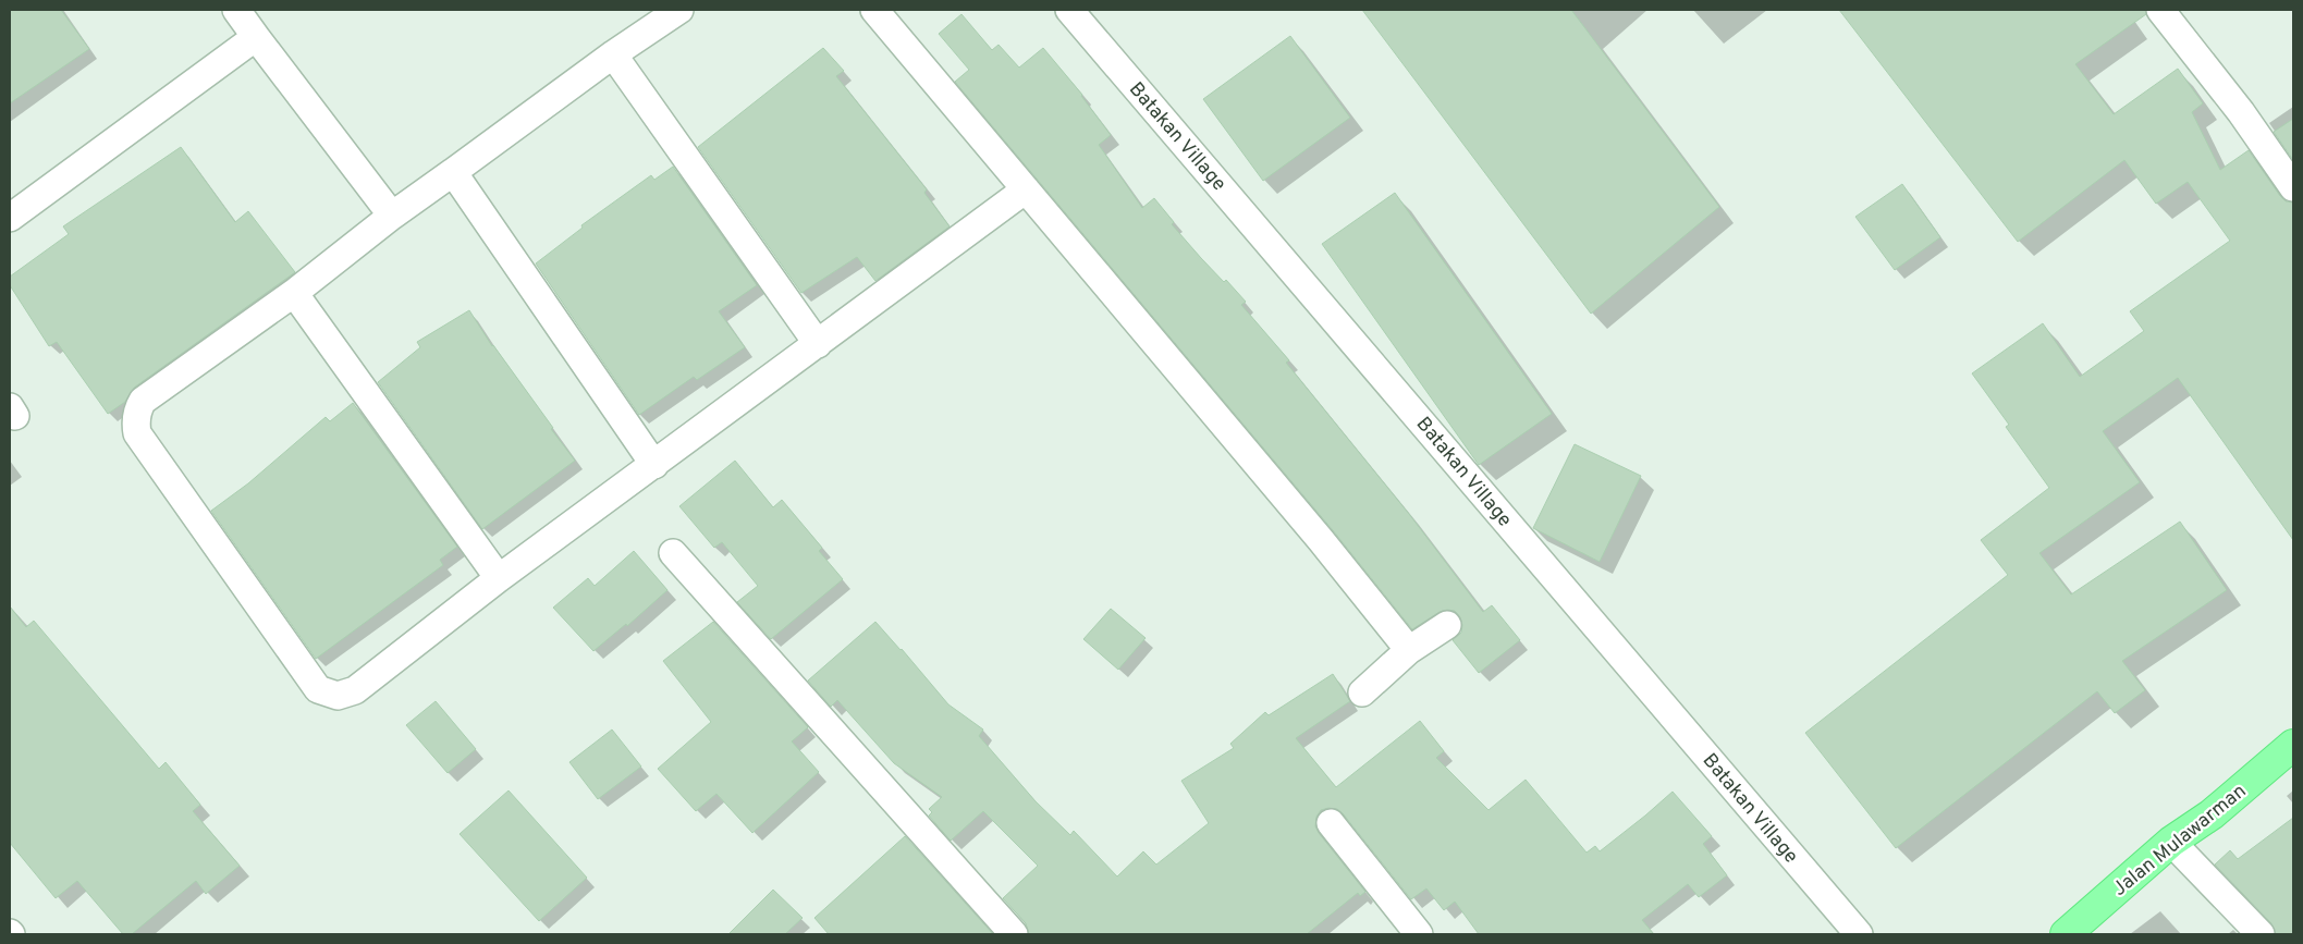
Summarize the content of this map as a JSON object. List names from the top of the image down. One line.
{"streets":{"main road":["Jalan Mulawarman"],"street":["Batakan Village"]}}
